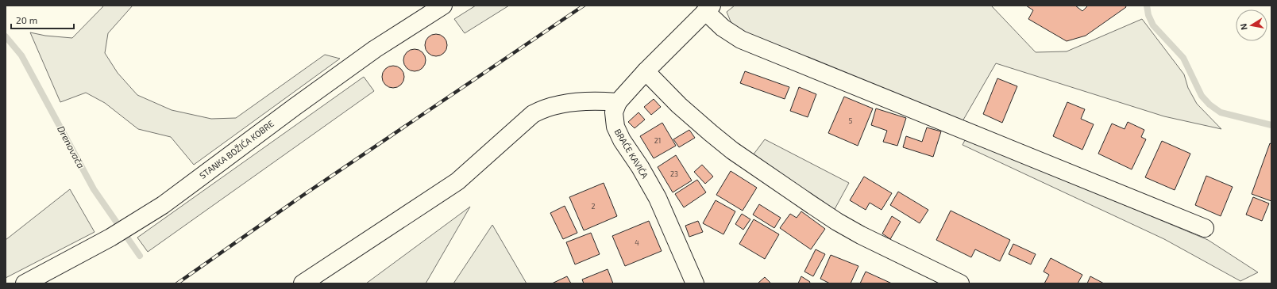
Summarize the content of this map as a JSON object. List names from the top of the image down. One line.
{"streets":{"street":["STANKA BOŽIĆA KOBRE","BRAĆE KAVIĆA"]},"water":["Drenovača"],"house_numbers":["5","21","23","2","4"],"scale_bar":"20 m","north":"left"}
